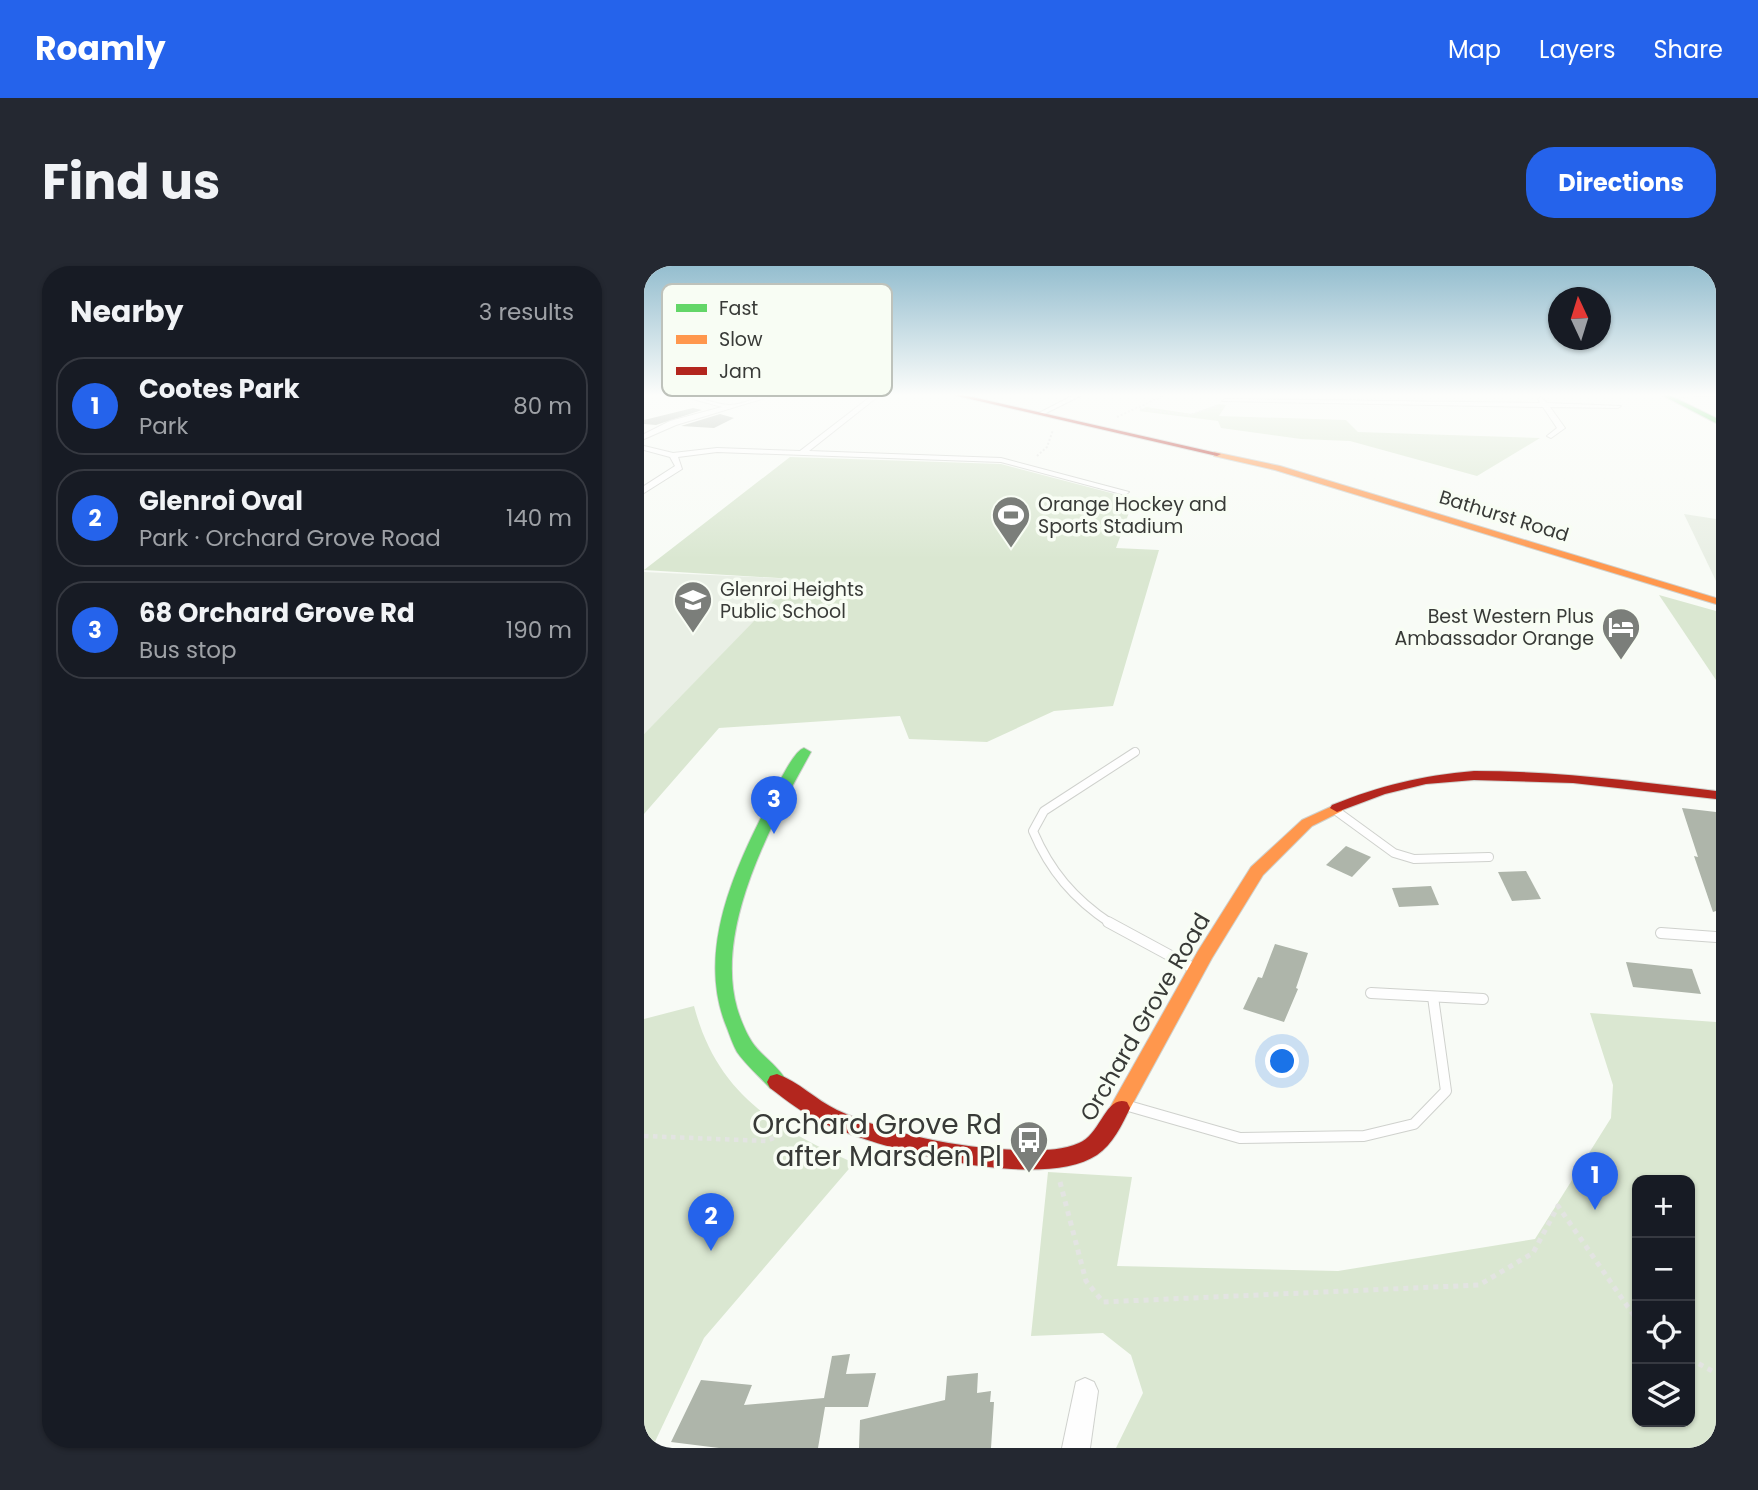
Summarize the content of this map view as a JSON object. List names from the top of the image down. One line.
{"streets":{"main road":["Bathurst Road","Orchard Grove Road"]},"places":{"sports":["Orange Hockey and Sports Stadium"],"school or university":["Glenroi Heights Public School"],"hotel":["Best Western Plus Ambassador Orange"],"bus stop":["Orchard Grove Rd after Marsden Pl"]},"legend":["Fast","Slow","Jam"],"north":"top","page":{"header":"Roamly","nav":["Map","Layers","Share"],"title":"Find us","buttons":"Directions","heading":["Nearby","3 results"],"list":[{"mark":"1","name":"Cootes Park","note":"Park","value":"80 m"},{"mark":"2","name":"Glenroi Oval","note":"Park · Orchard Grove Road","value":"140 m"},{"mark":"3","name":"68 Orchard Grove Rd","note":"Bus stop","value":"190 m"}],"pins":["3","1","2"],"map_buttons":["+","−"]}}
